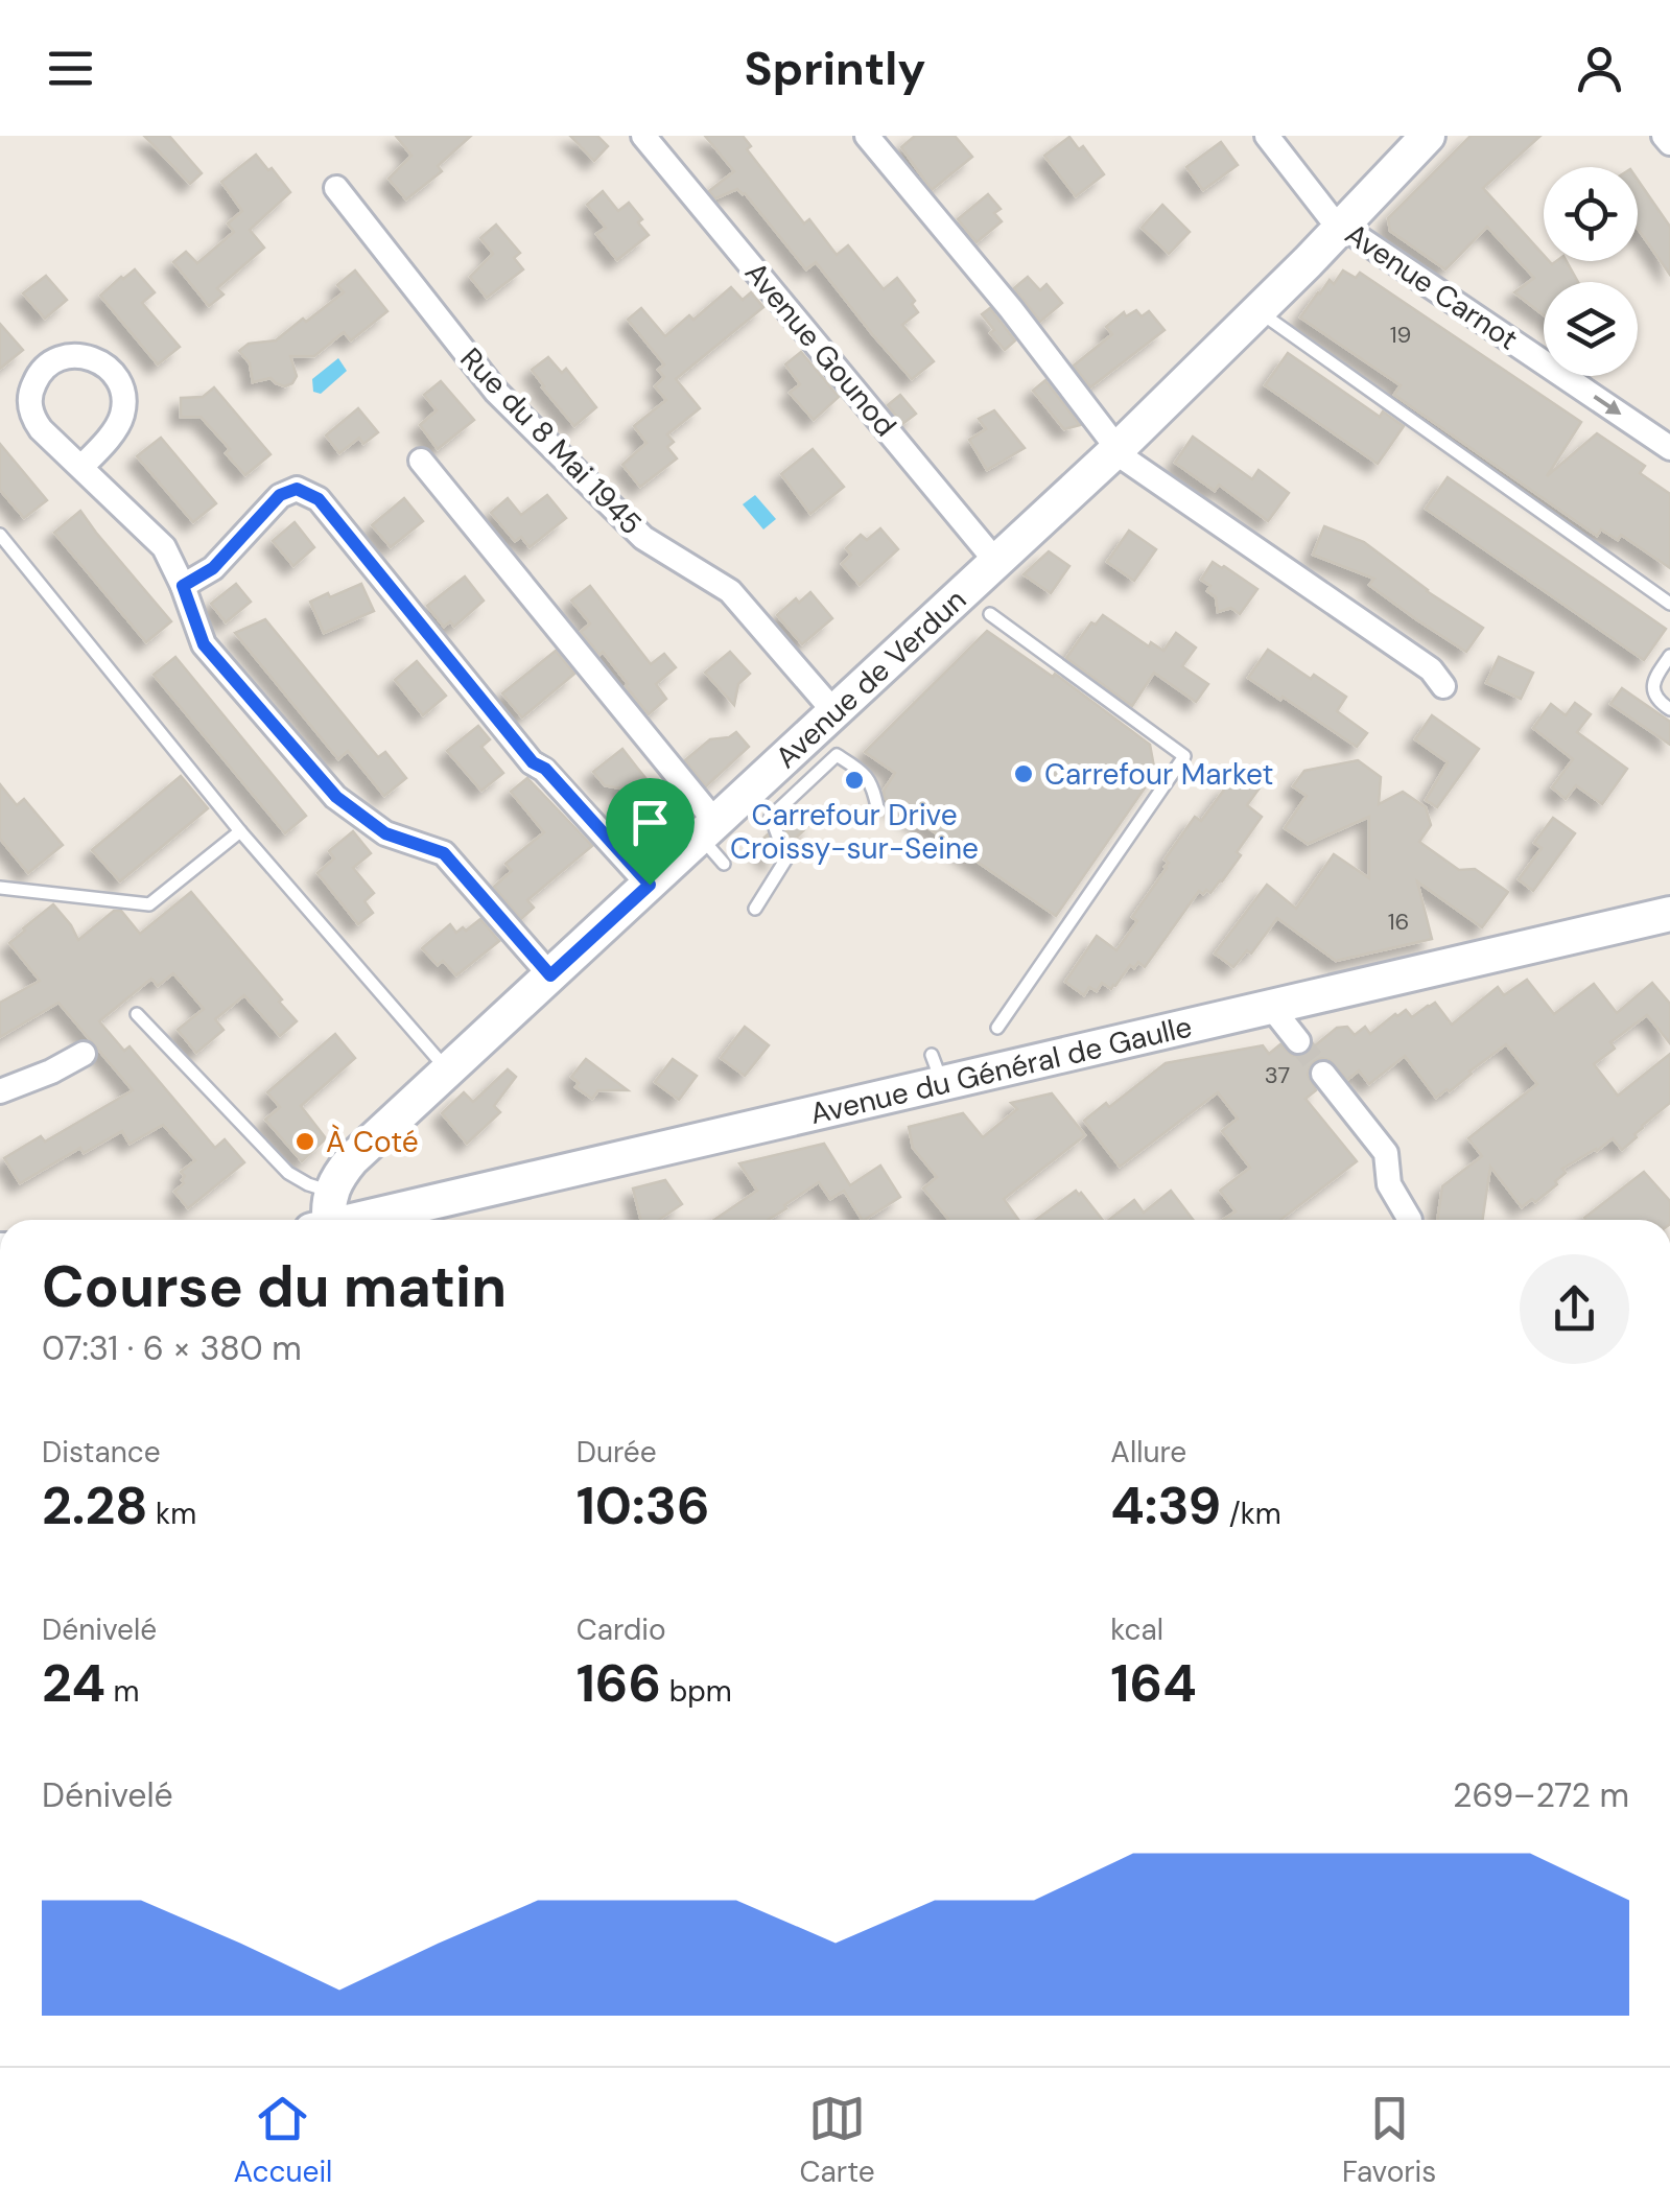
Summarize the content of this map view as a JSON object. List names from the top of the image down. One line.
{"streets":{"street":["Avenue Carnot","Avenue Gounod","Rue du 8 Mai 1945","Avenue de Verdun","Avenue du Général de Gaulle"]},"crossings":[["Avenue Carnot","Avenue de Verdun"],["Avenue Gounod","Avenue de Verdun"],["Rue du 8 Mai 1945","Avenue de Verdun"],["Avenue de Verdun","Avenue du Général de Gaulle"]],"one_way":["Avenue Carnot"],"places":["Carrefour Market","Carrefour Drive Croissy-sur-Seine","À Coté"],"house_numbers":["19","16","37"],"page":{"header":"Sprintly","heading":["Course du matin","07:31 · 6 × 380 m"],"stats":[["Distance","2.28 km"],["Durée","10:36"],["Allure","4:39 /km"],["Dénivelé","24 m"],["Cardio","166 bpm"],["kcal","164"]],"chart":["Dénivelé","269–272 m"],"tabs":["Accueil","Carte","Favoris"]}}
